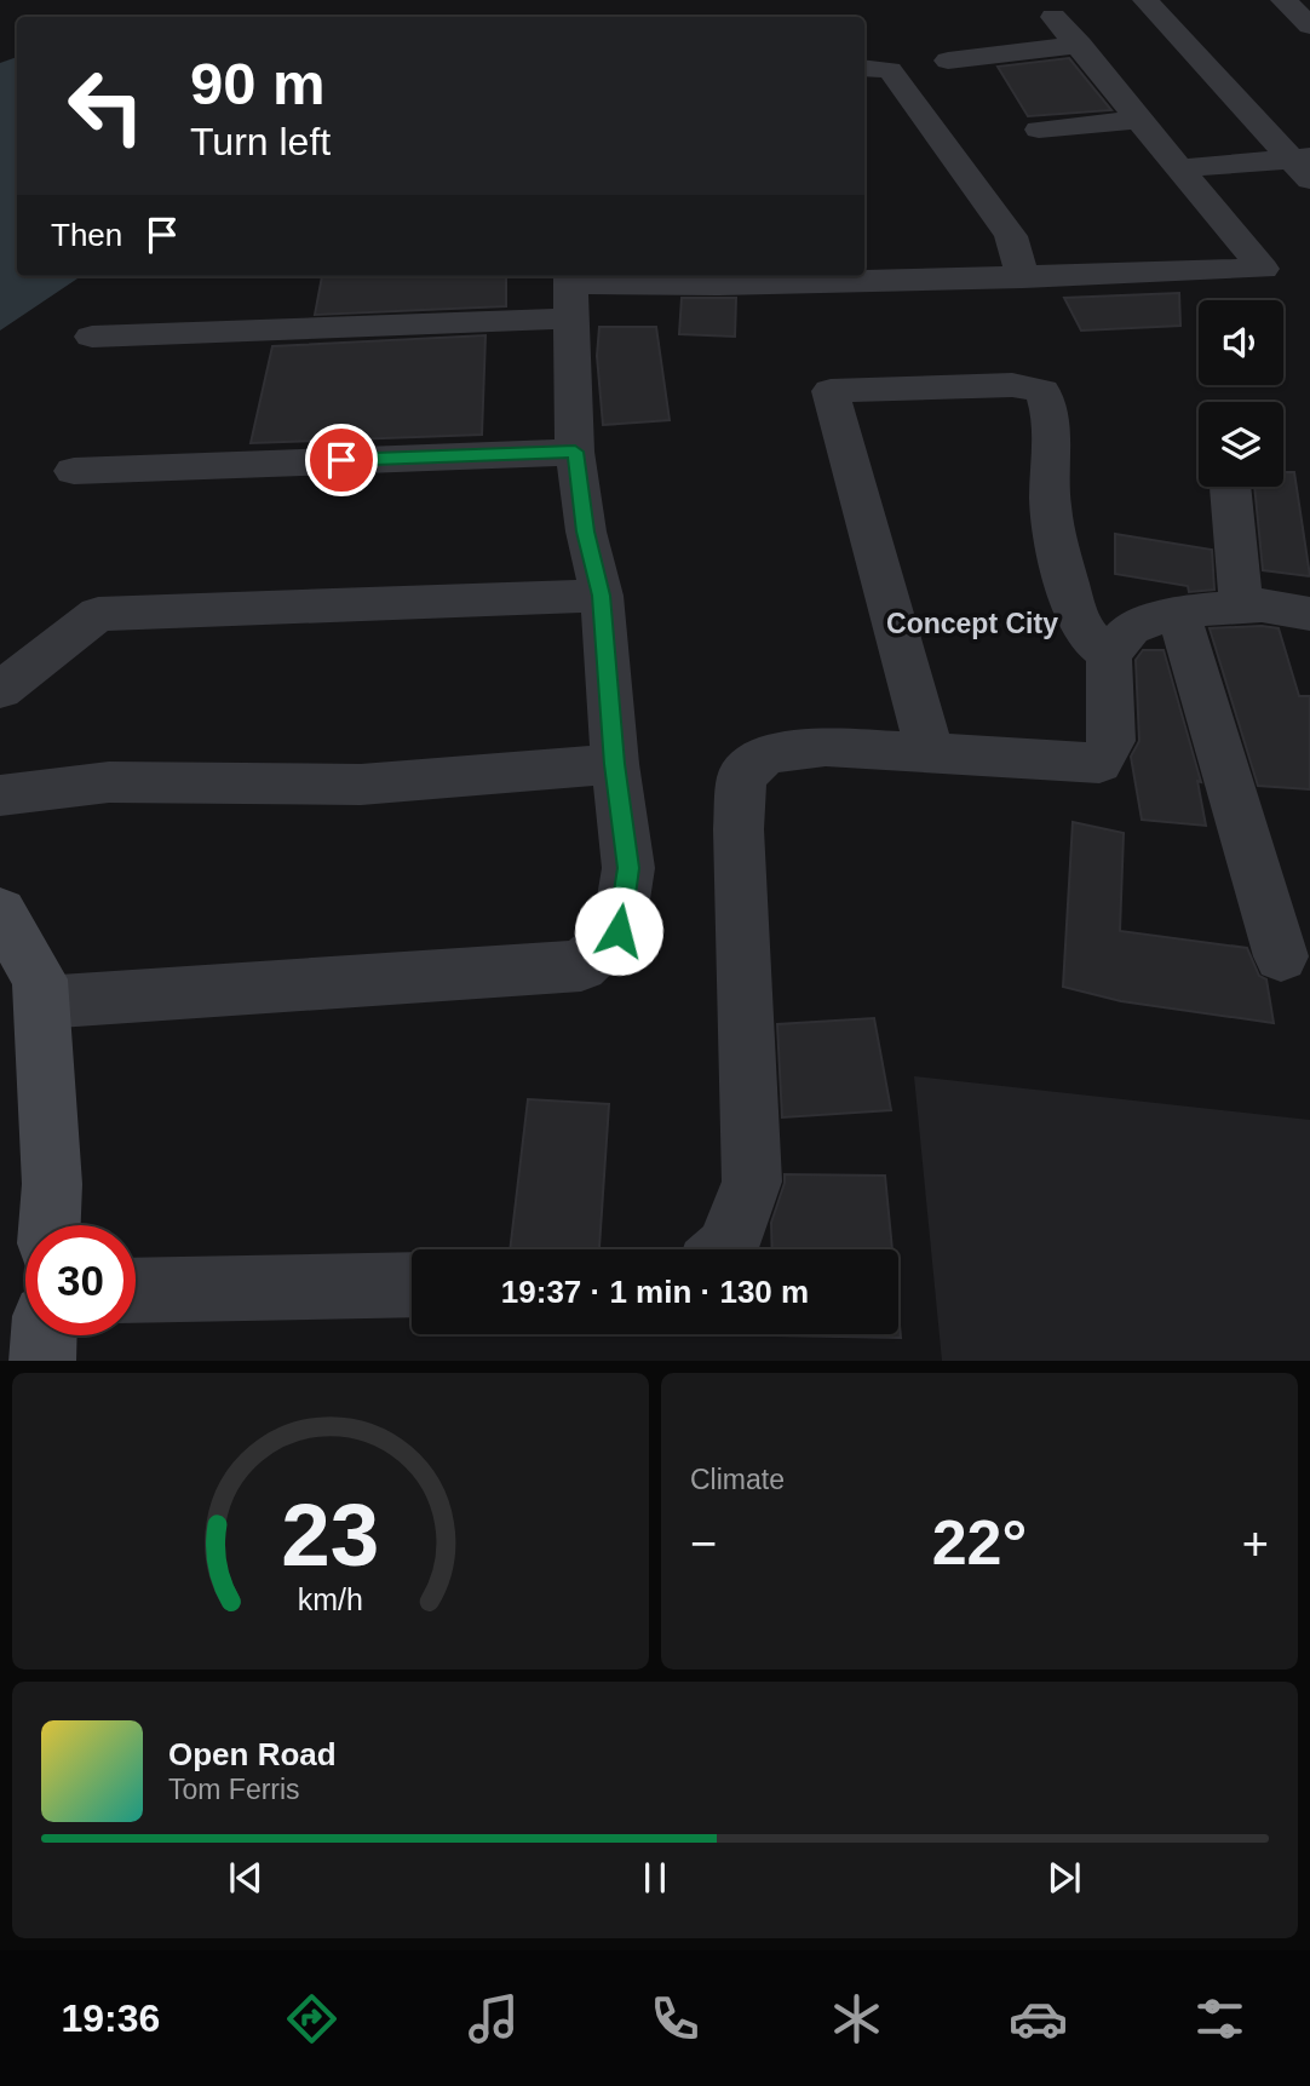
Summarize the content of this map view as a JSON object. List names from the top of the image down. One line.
{"districts":["Concept City"],"page":{"turn":["90 m","Turn left"],"then":"Then","limit":"30","trip":"19:37 · 1 min · 130 m","tile":"Climate","heat":["−","22°","+"],"song":["Open Road","Tom Ferris"],"tabs":"19:36","gauge":["23","km/h"]}}
